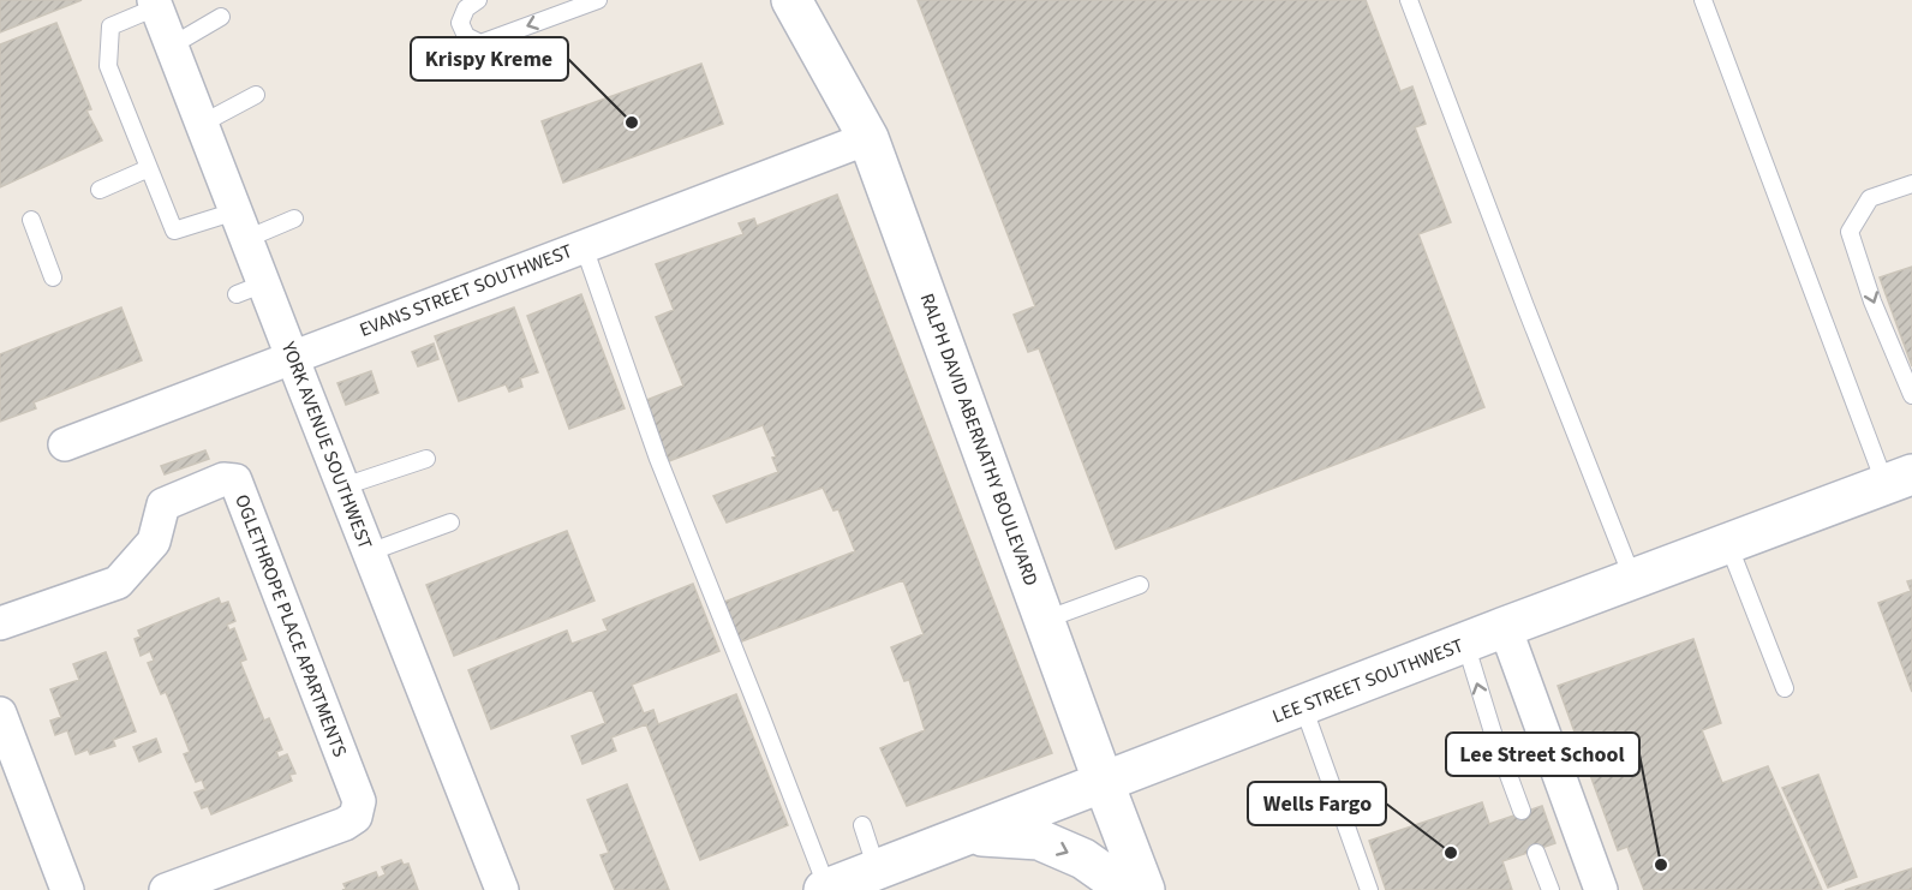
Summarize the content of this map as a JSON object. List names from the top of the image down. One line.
{"streets":{"street":["EVANS STREET SOUTHWEST","RALPH DAVID ABERNATHY BOULEVARD","YORK AVENUE SOUTHWEST","OGLETHROPE PLACE APARTMENTS","LEE STREET SOUTHWEST"]},"crossings":[["EVANS STREET SOUTHWEST","RALPH DAVID ABERNATHY BOULEVARD"],["EVANS STREET SOUTHWEST","YORK AVENUE SOUTHWEST"],["RALPH DAVID ABERNATHY BOULEVARD","LEE STREET SOUTHWEST"]],"places":["Krispy Kreme","Wells Fargo","Lee Street School"]}
